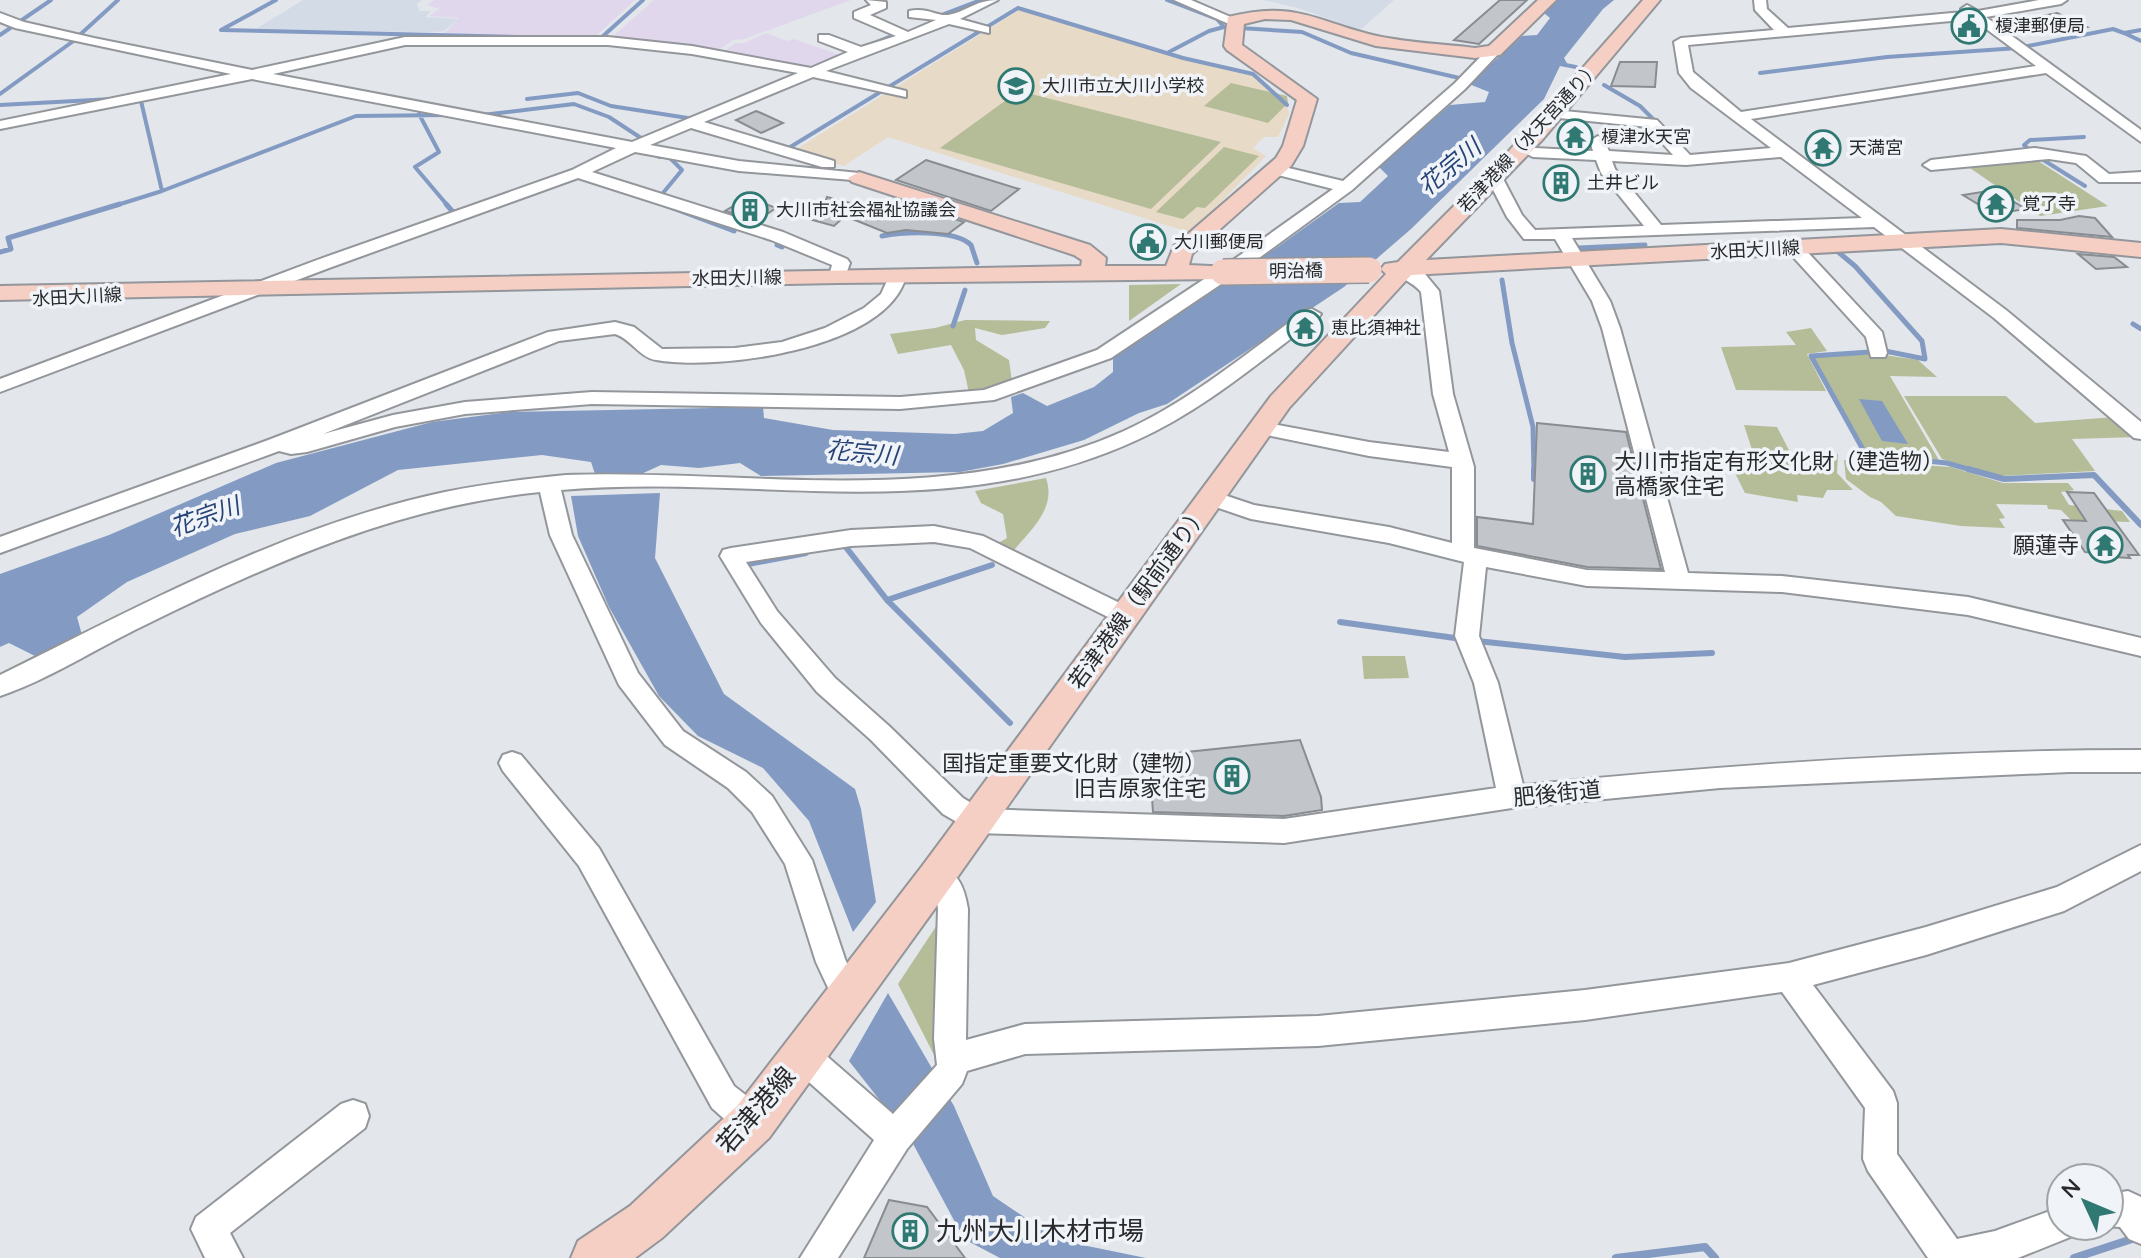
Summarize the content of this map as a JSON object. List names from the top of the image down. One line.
{"streets":{"main road":["若津港線（水天宮通り）","水田大川線","明治橋","若津港線（駅前通り）","若津港線"],"street":["肥後街道"]},"crossings":[["若津港線（水天宮通り）","水田大川線"],["若津港線（水天宮通り）","若津港線（駅前通り）"],["水田大川線","明治橋"],["水田大川線","若津港線（駅前通り）"],["若津港線（駅前通り）","肥後街道"],["若津港線（駅前通り）","若津港線"]],"water":["花宗川"],"places":{"public building":["榎津郵便局","大川郵便局"],"school or university":["大川市立大川小学校"],"temple":["榎津水天宮","天満宮","覚了寺","恵比須神社","願蓮寺"],"building":["土井ビル","大川市社会福祉協議会","大川市指定有形文化財（建造物） 高橋家住宅","国指定重要文化財（建物） 旧吉原家住宅","九州大川木材市場"]},"north":"top left"}
